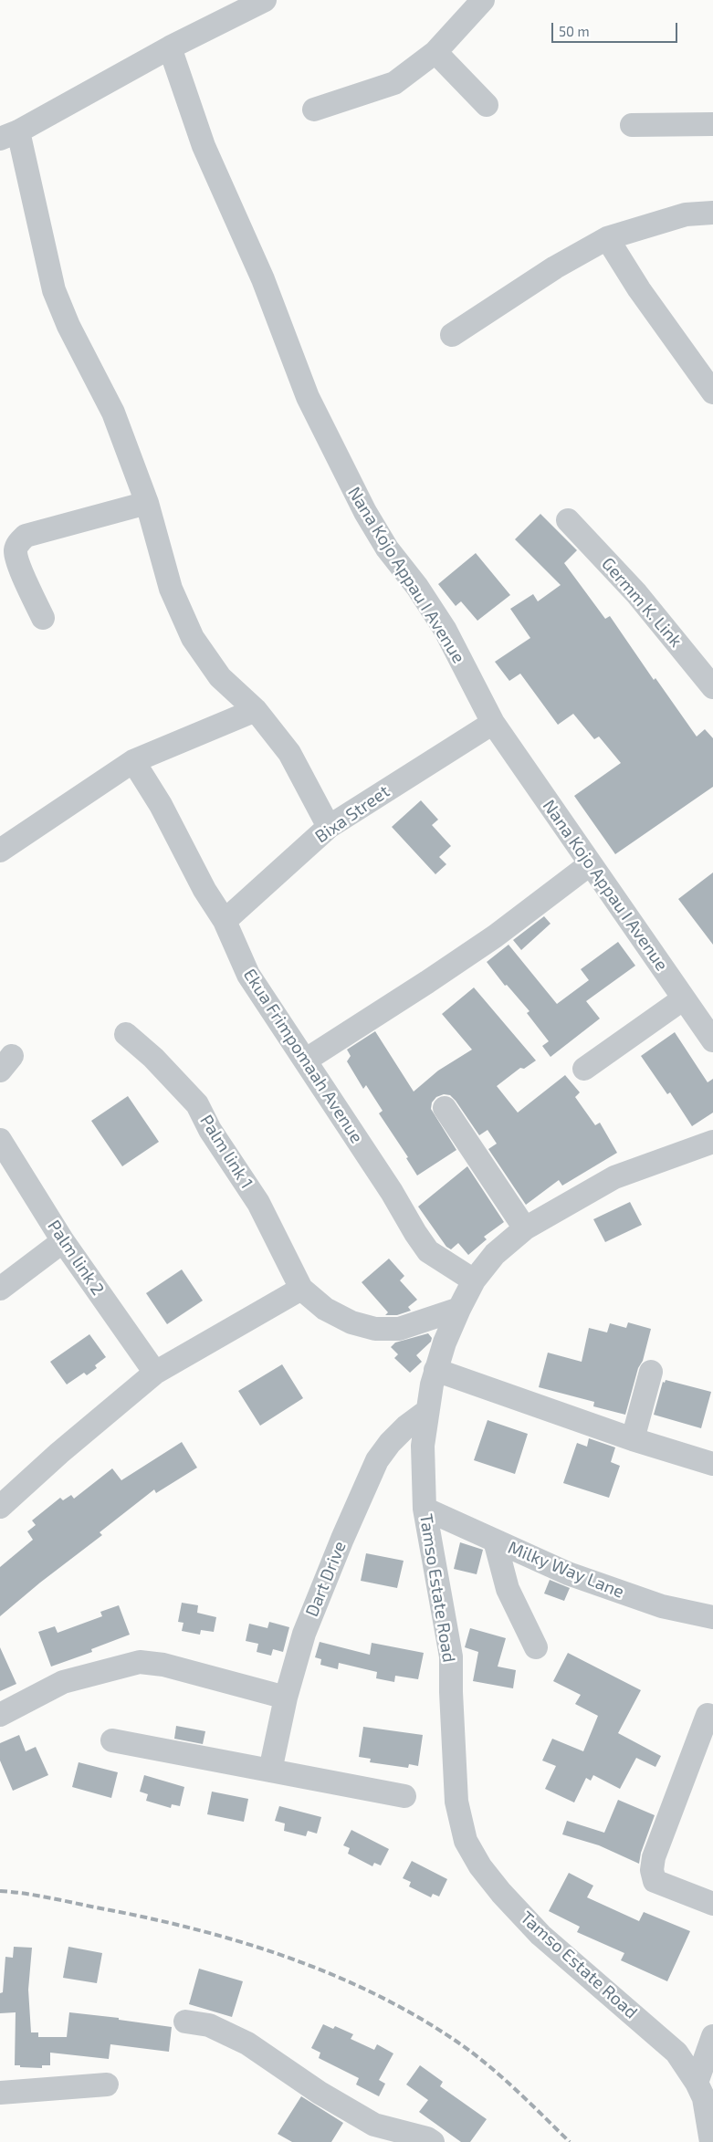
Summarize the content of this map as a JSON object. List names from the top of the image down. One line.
{"streets":{"street":["Nana Kojo Appau I Avenue","Germm K. Link","Bixa Street","Ekua Frimpomaah Avenue","Palm link 1","Palm link 2","Milky Way Lane","Dart Drive","Tamso Estate Road"]},"crossings":[["Nana Kojo Appau I Avenue","Bixa Street"],["Bixa Street","Ekua Frimpomaah Avenue"],["Ekua Frimpomaah Avenue","Tamso Estate Road"],["Milky Way Lane","Tamso Estate Road"],["Dart Drive","Tamso Estate Road"]],"scale_bar":"50 m"}
